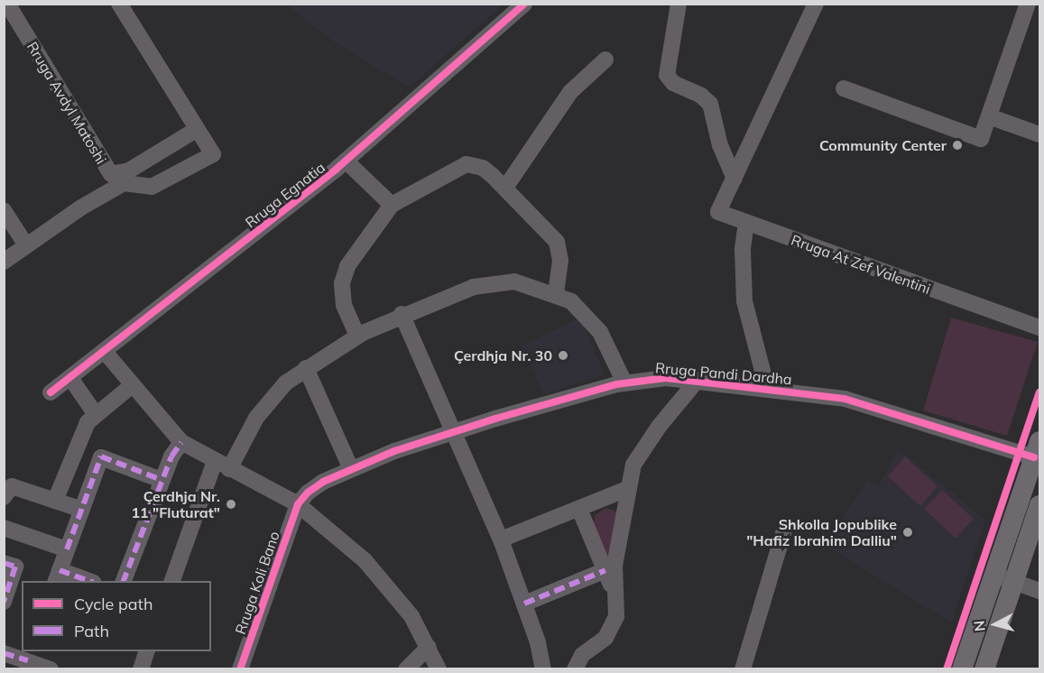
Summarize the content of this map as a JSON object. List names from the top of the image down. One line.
{"streets":{"street":["Rruga Avdyl Matoshi","Rruga Egnatia","Rruga At Zef Valentini","Rruga Pandi Dardha","Rruga Koli Bano"]},"crossings":[["Rruga At Zef Valentini","Rruga Pandi Dardha"],["Rruga Pandi Dardha","Rruga Koli Bano"]],"places":["Community Center","Çerdhja Nr. 30","Çerdhja Nr. 11 \"Fluturat\"","Shkolla Jopublike \"Hafiz Ibrahim Dalliu\""],"legend":["Cycle path","Path"],"north":"left"}
